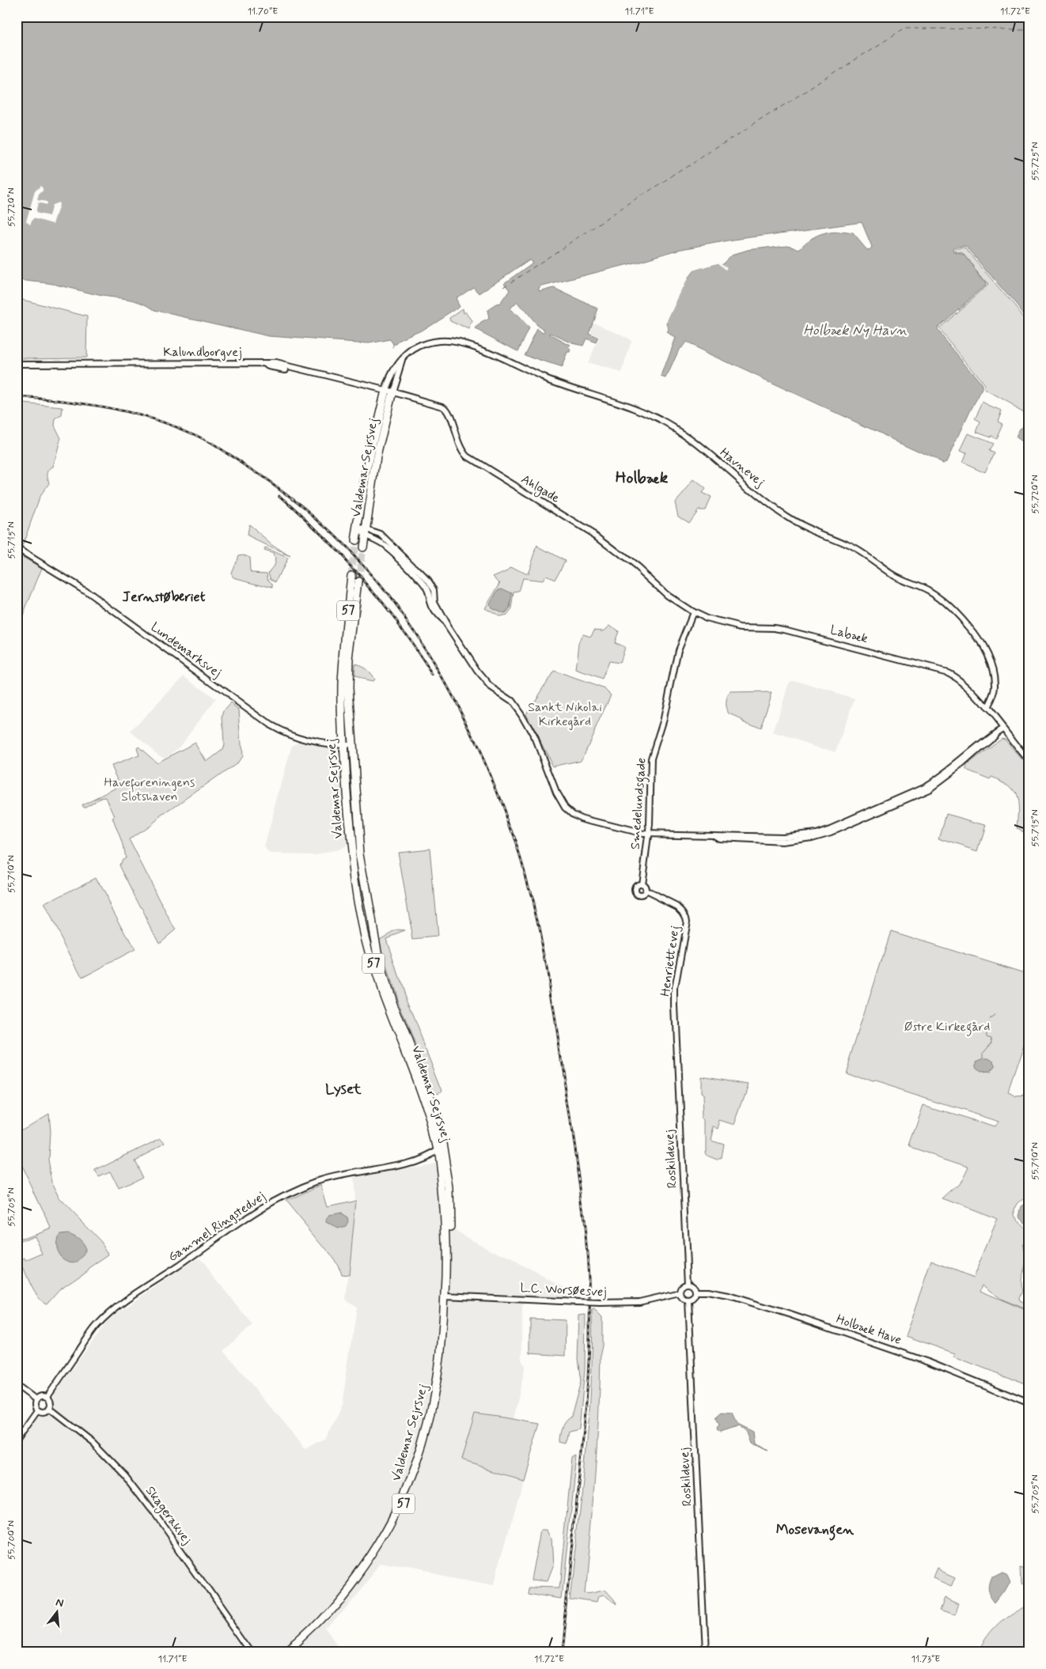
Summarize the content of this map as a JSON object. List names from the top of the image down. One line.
{"streets":{"main road":["Valdemar Sejrsvej","57"],"street":["Kalundborgvej","Havnevej","Ahlgade","Labæk","Lundemarksvej","Smedelundsgade","Henriettevej","Roskildevej","Gammel Ringstedvej","L.C. Worsøesvej","Holbæk Have","Skagerakvej"]},"crossings":[["Kalundborgvej","Valdemar Sejrsvej"],["Kalundborgvej","Havnevej"],["Kalundborgvej","Ahlgade"],["Valdemar Sejrsvej","Havnevej"],["Valdemar Sejrsvej","Ahlgade"],["Valdemar Sejrsvej","Lundemarksvej"],["Valdemar Sejrsvej","Gammel Ringstedvej"],["Valdemar Sejrsvej","L.C. Worsøesvej"],["Havnevej","Ahlgade"],["Havnevej","Labæk"],["Ahlgade","Labæk"],["Ahlgade","Smedelundsgade"],["Labæk","Smedelundsgade"],["Smedelundsgade","Henriettevej"],["Henriettevej","Roskildevej"],["Roskildevej","L.C. Worsøesvej"],["Roskildevej","Holbæk Have"],["Gammel Ringstedvej","Skagerakvej"],["L.C. Worsøesvej","Holbæk Have"]],"districts":["Holbæk","Jernstøberiet","Lyset","Mosevangen"],"water":["Holbæk Ny Havn"],"parks":["Sankt Nikolai Kirkegård","Haveforeningens Slotshaven","Østre Kirkegård"],"north":"top","coordinates":["11.70°E","11.71°E","11.72°E","55.725°N","55.720°N","55.715°N","55.710°N","55.705°N","55.700°N","11.73°E"]}
